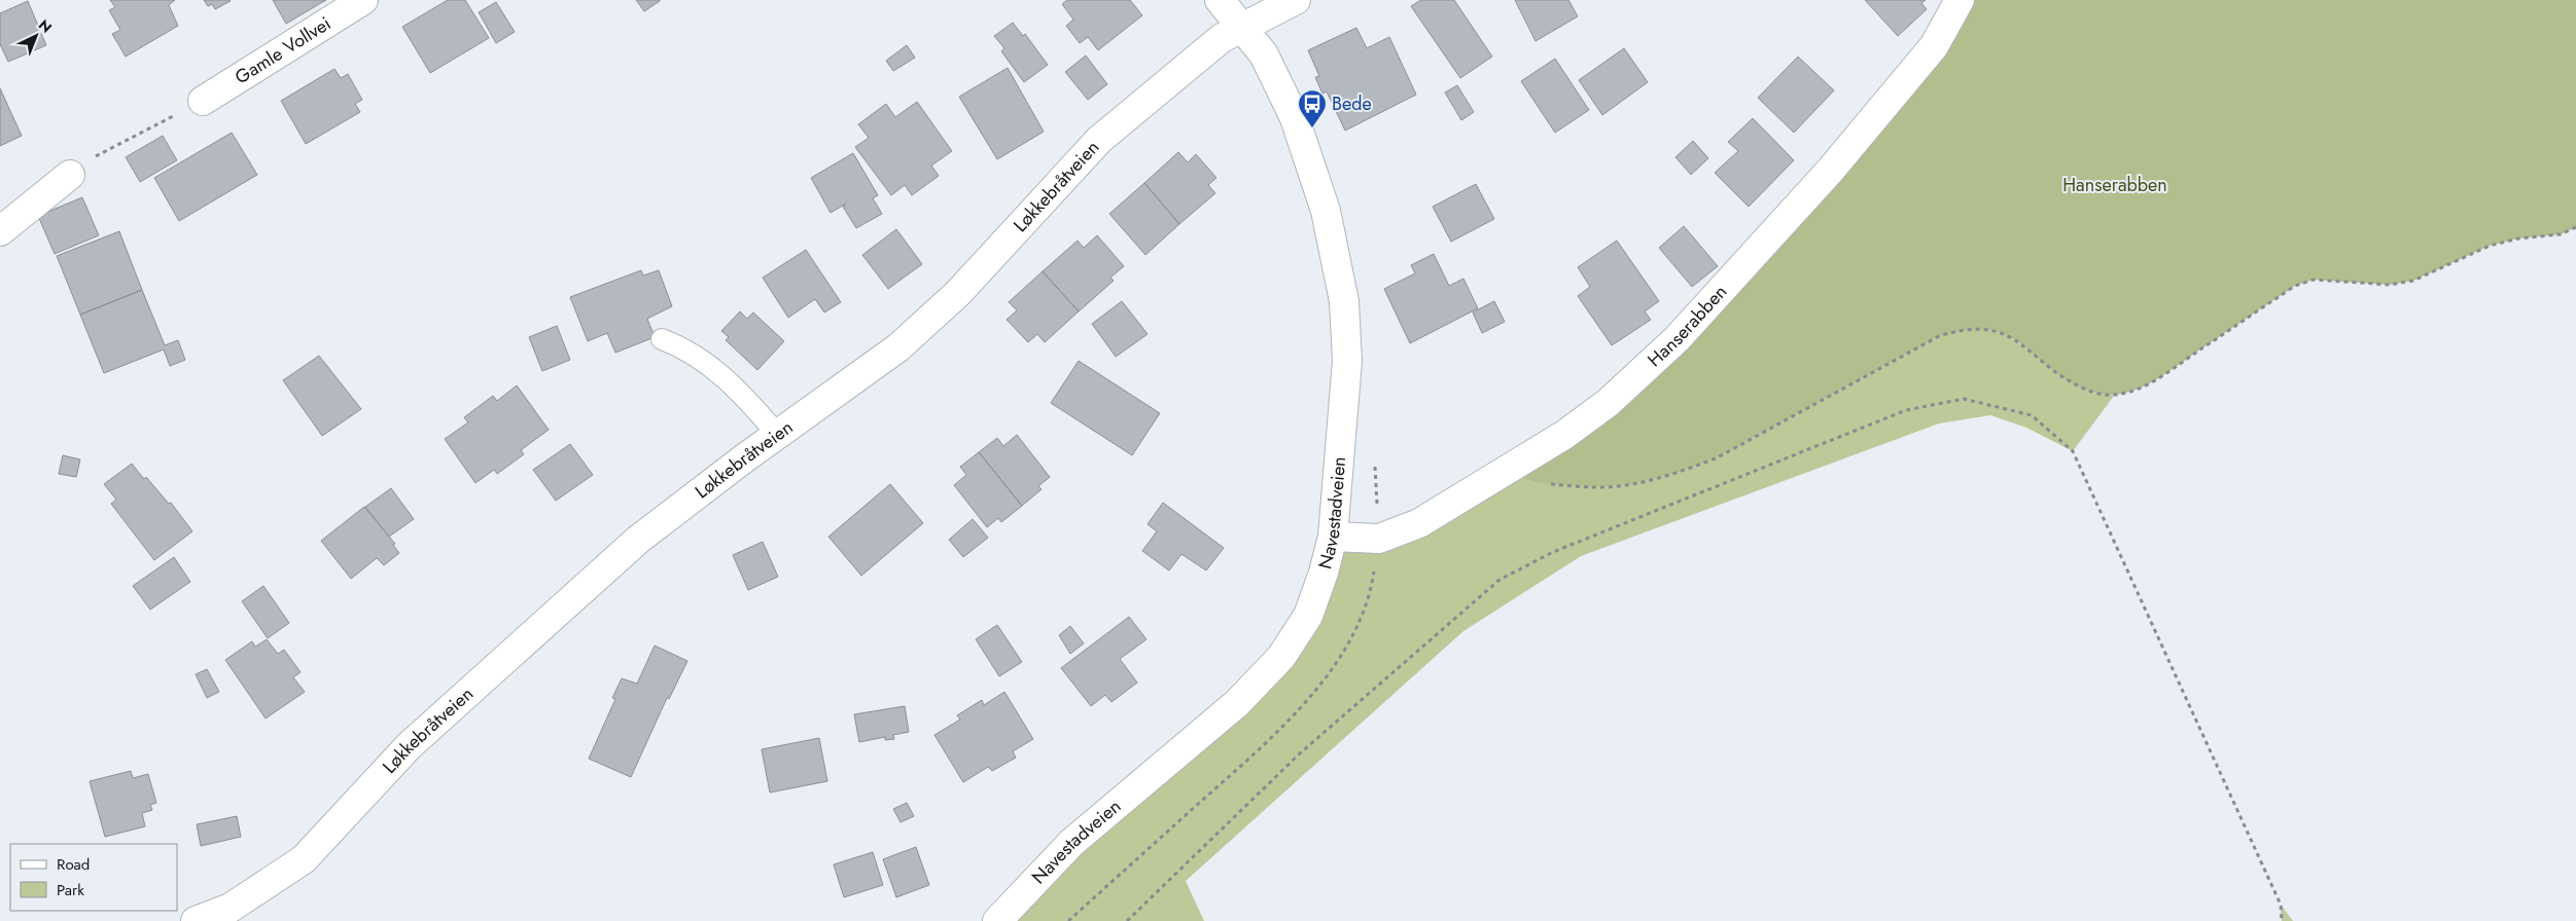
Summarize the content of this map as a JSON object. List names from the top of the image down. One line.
{"streets":{"street":["Gamle Vollvei","Løkkebråtveien","Hanserabben","Navestadveien"]},"crossings":[["Løkkebråtveien","Navestadveien"],["Hanserabben","Navestadveien"]],"parks":["Hanserabben"],"places":{"bus stop":["Bede"]},"legend":["Road","Park"],"north":"top right"}
